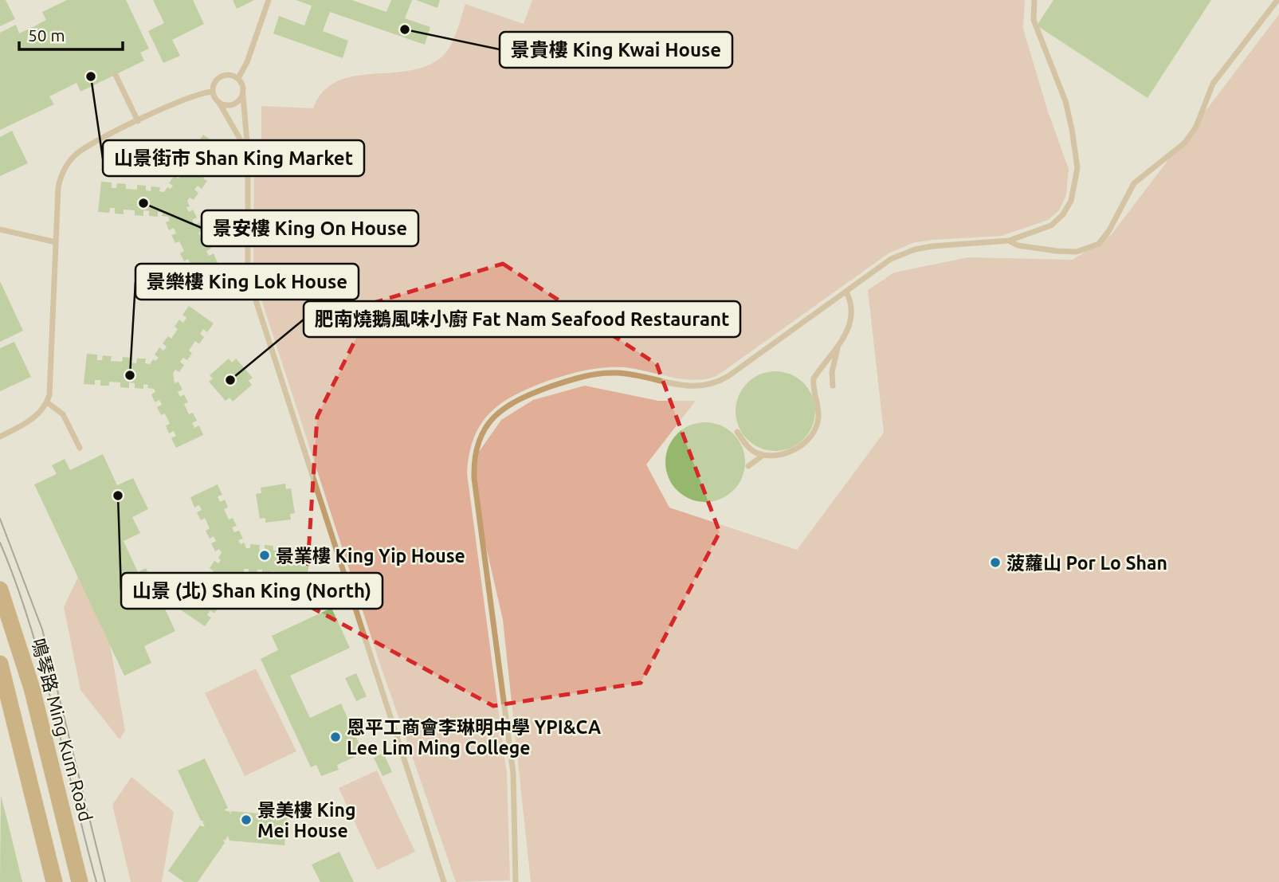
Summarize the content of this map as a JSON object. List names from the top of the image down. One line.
{"streets":{"main road":["鳴琴路 Ming Kum Road"]},"places":["景貴樓 King Kwai House","山景街市 Shan King Market","景安樓 King On House","景樂樓 King Lok House","肥南燒鵝風味小廚 Fat Nam Seafood Restaurant","山景 (北) Shan King (North)","景業樓 King Yip House","菠蘿山 Por Lo Shan","恩平工商會李琳明中學 YPI&CA Lee Lim Ming College","景美樓 King Mei House"],"scale_bar":"50 m"}
